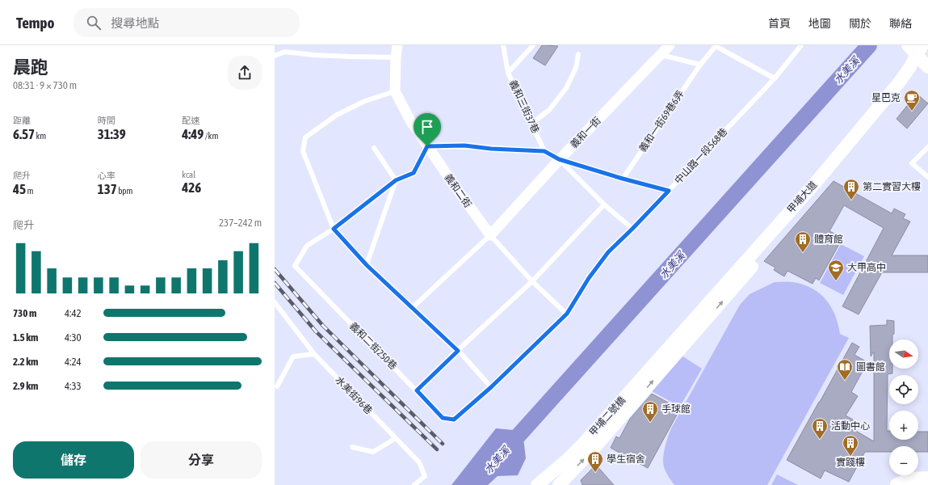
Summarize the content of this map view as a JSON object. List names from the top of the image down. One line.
{"streets":{"street":["義和一街","義和二街","甲埔大道","甲埔二號橋"],"lane":["義和三街37巷","義和一街69巷6弄","中山路一段568巷","義和二街250巷","水美街96巷"]},"crossings":[["義和一街69巷6弄","中山路一段568巷"],["義和一街","義和二街"],["中山路一段568巷","義和二街"],["中山路一段568巷","義和二街250巷"],["甲埔大道","甲埔二號橋"]],"water":["水美溪"],"places":{"cafe":["星巴克"],"building":["第二實習大樓","體育館","手球館","活動中心","實踐樓","學生宿舍"],"school or university":["大甲高中"],"library":["圖書館"]},"north":"right","page":{"header":"Tempo","search":"搜尋地點","nav":["首頁","地圖","關於","聯絡"],"heading":["晨跑","08:31 · 9 × 730 m"],"stats":[["距離","6.57 km"],["時間","31:39"],["配速","4:49 /km"],["爬升","45 m"],["心率","137 bpm"],["kcal","426"]],"chart":["爬升","237–242 m"],"list":[{"name":"730 m","note":"4:42"},{"name":"1.5 km","note":"4:30"},{"name":"2.2 km","note":"4:24"},{"name":"2.9 km","note":"4:33"}],"map_buttons":["+","−"],"buttons":["儲存","分享"]}}
